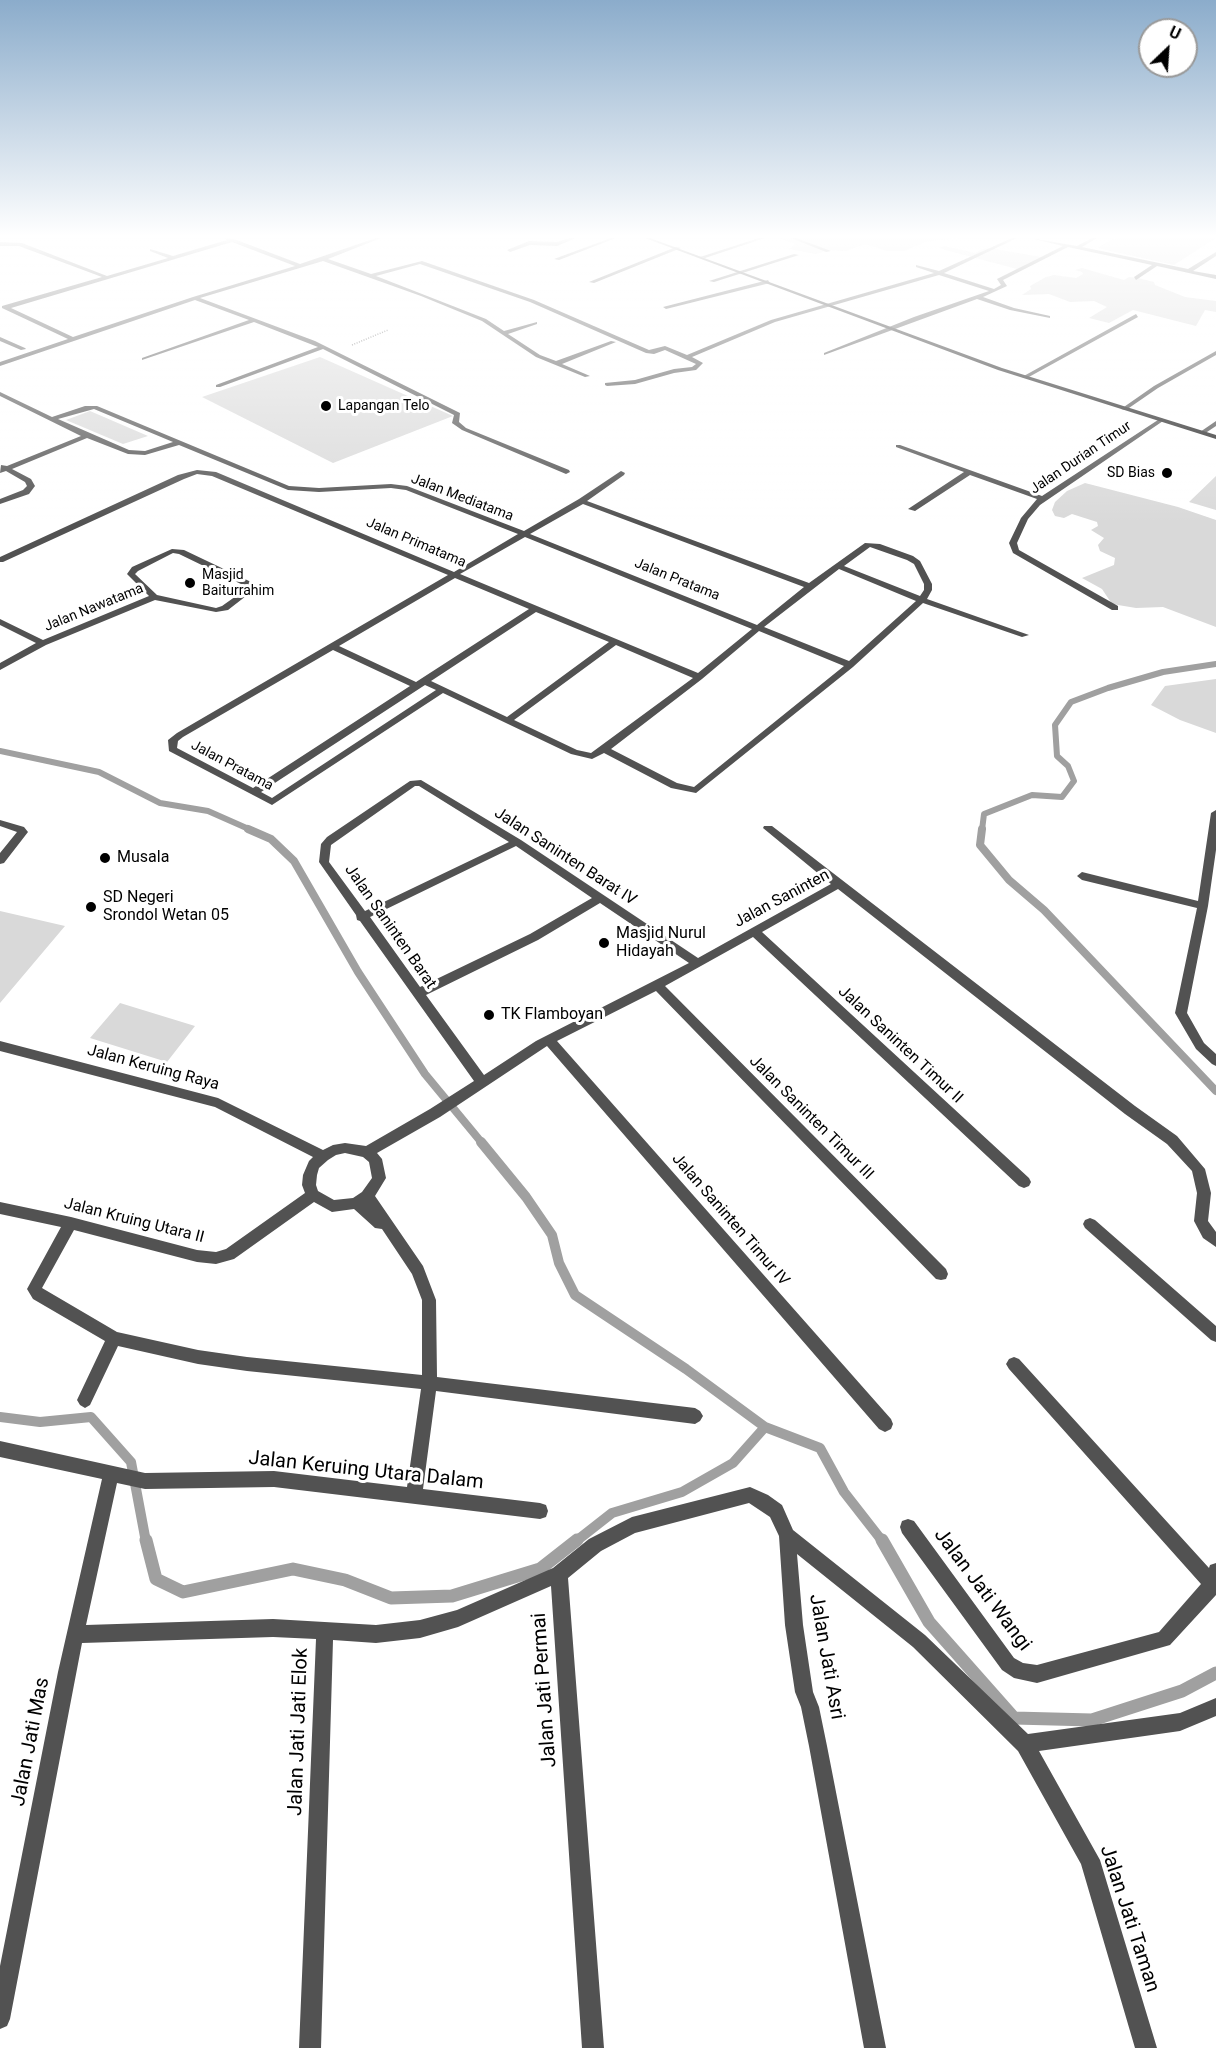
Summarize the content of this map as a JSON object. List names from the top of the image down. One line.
{"streets":{"street":["Jalan Durian Timur","Jalan Mediatama","Jalan Primatama","Jalan Pratama","Jalan Nawatama","Jalan Saninten Barat IV","Jalan Saninten","Jalan Saninten Barat","Jalan Saninten Timur II","Jalan Keruing Raya","Jalan Saninten Timur III","Jalan Saninten Timur IV","Jalan Kruing Utara II","Jalan Keruing Utara Dalam","Jalan Jati Wangi","Jalan Jati Asri","Jalan Jati Permai","Jalan Jati Jati Elok","Jalan Jati Mas","Jalan Jati Taman"]},"crossings":[["Jalan Mediatama","Jalan Pratama"],["Jalan Primatama","Jalan Pratama"],["Jalan Saninten Barat IV","Jalan Saninten"],["Jalan Saninten Barat IV","Jalan Saninten Barat"],["Jalan Saninten","Jalan Saninten Barat"],["Jalan Saninten","Jalan Saninten Timur II"],["Jalan Saninten","Jalan Keruing Raya"],["Jalan Saninten","Jalan Saninten Timur III"],["Jalan Saninten","Jalan Saninten Timur IV"],["Jalan Saninten","Jalan Kruing Utara II"],["Jalan Keruing Raya","Jalan Kruing Utara II"],["Jalan Keruing Utara Dalam","Jalan Jati Mas"],["Jalan Jati Asri","Jalan Jati Permai"],["Jalan Jati Asri","Jalan Jati Taman"],["Jalan Jati Permai","Jalan Jati Jati Elok"],["Jalan Jati Jati Elok","Jalan Jati Mas"]],"places":["Lapangan Telo","SD Bias","Masjid Baiturrahim","Musala","SD Negeri Srondol Wetan 05","Masjid Nurul Hidayah","TK Flamboyan"],"north":"top right"}
